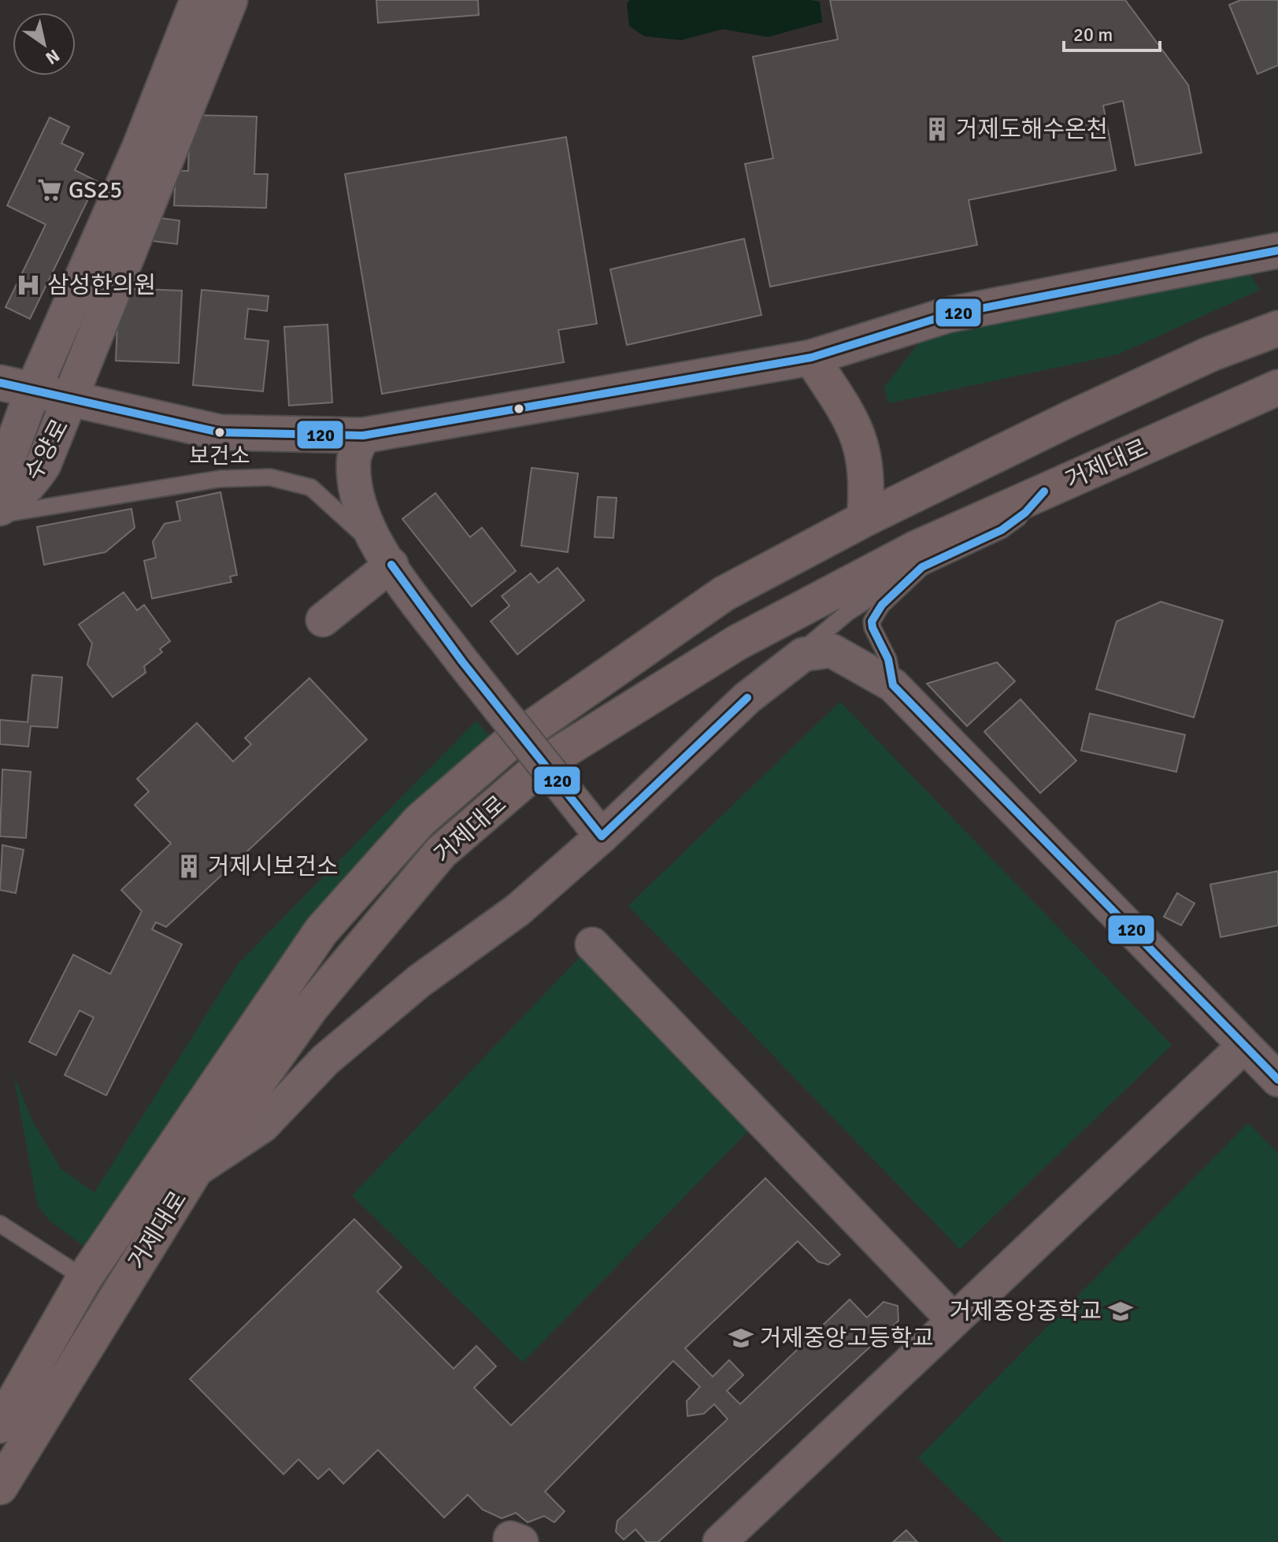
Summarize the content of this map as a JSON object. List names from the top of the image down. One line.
{"streets":{"main road":["거제대로"],"street":["수양로"]},"places":{"building":["거제도해수온천","거제시보건소"],"supermarket":["GS25"],"hospital":["삼성한의원"],"other":["보건소"],"school or university":["거제중앙중학교","거제중앙고등학교"]},"lines":["transit line 120"],"scale_bar":"20 m","north":"bottom right"}
